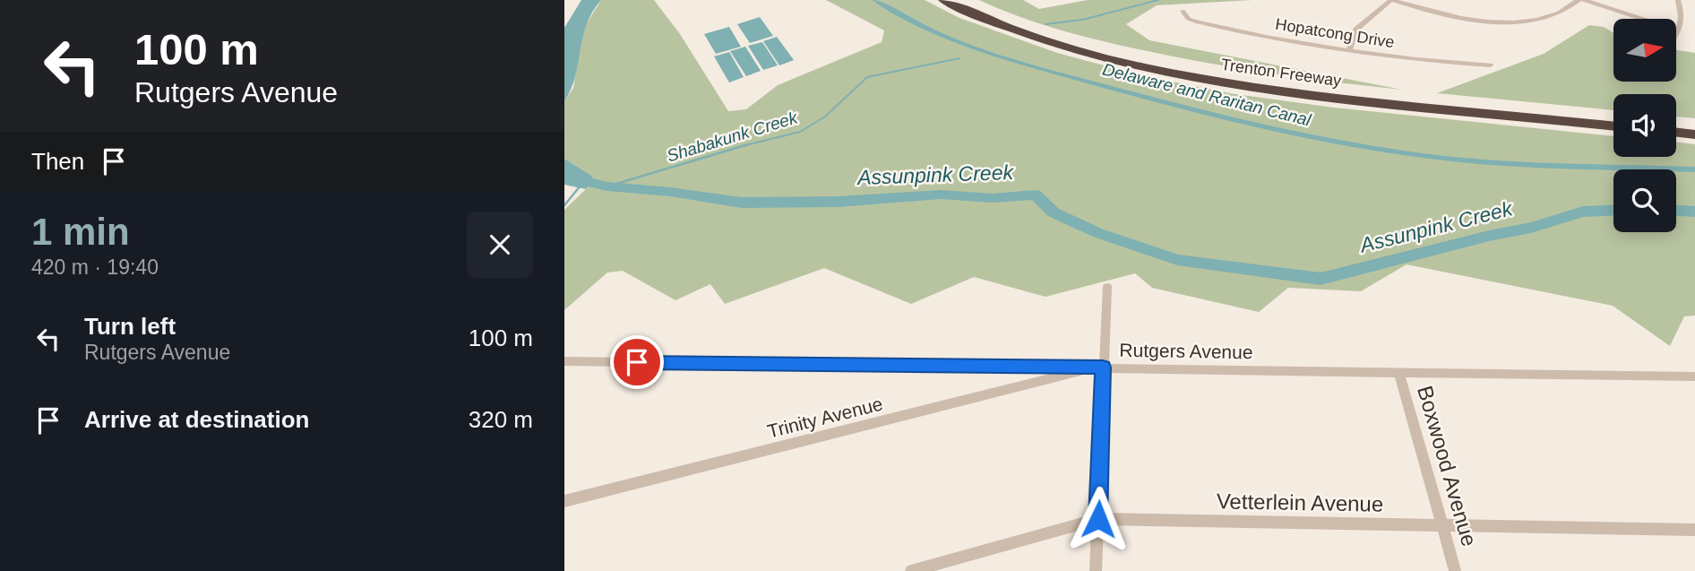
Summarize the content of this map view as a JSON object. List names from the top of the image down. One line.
{"streets":{"highway":["Trenton Freeway"],"street":["Hopatcong Drive","Rutgers Avenue","Trinity Avenue","Boxwood Avenue","Vetterlein Avenue"]},"crossings":[["Rutgers Avenue","Trinity Avenue"],["Rutgers Avenue","Boxwood Avenue"],["Boxwood Avenue","Vetterlein Avenue"]],"water":["Delaware and Raritan Canal","Shabakunk Creek","Assunpink Creek"],"north":"right","page":{"turn":["100 m","Rutgers Avenue"],"then":"Then","heading":["1 min","420 m · 19:40"],"list":[{"name":"Turn left","note":"Rutgers Avenue","value":"100 m"},{"name":"Arrive at destination","value":"320 m"}]}}
